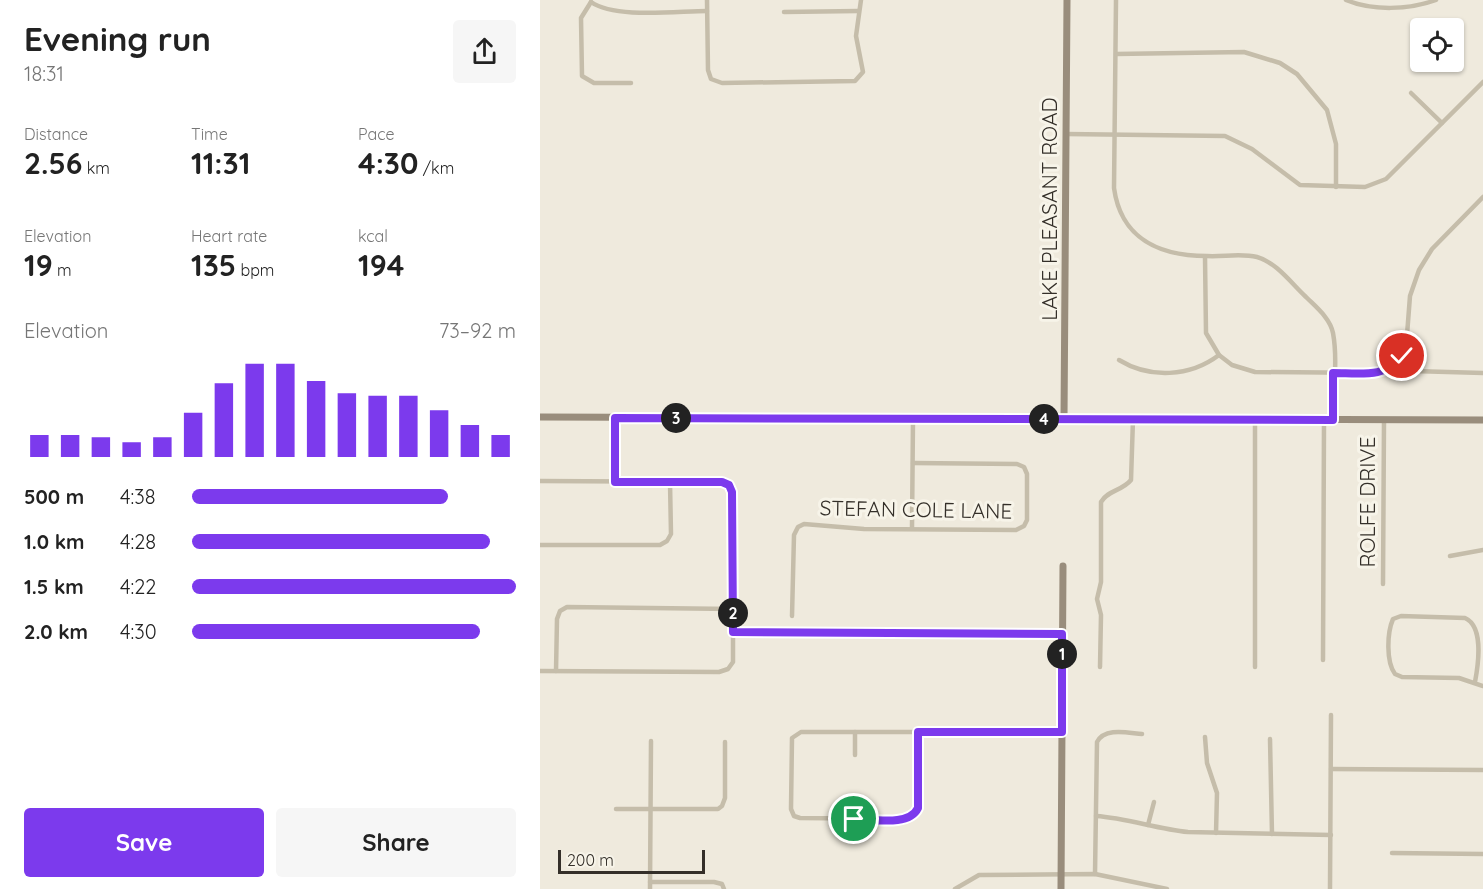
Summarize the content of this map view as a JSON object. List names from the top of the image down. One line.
{"streets":{"street":["LAKE PLEASANT ROAD","ROLFE DRIVE","STEFAN COLE LANE"]},"scale_bar":"200 m","page":{"heading":["Evening run","18:31"],"stats":[["Distance","2.56 km"],["Time","11:31"],["Pace","4:30 /km"],["Elevation","19 m"],["Heart rate","135 bpm"],["kcal","194"]],"chart":["Elevation","73–92 m"],"pins":["3","4","2","1"],"list":[{"name":"500 m","note":"4:38"},{"name":"1.0 km","note":"4:28"},{"name":"1.5 km","note":"4:22"},{"name":"2.0 km","note":"4:30"}],"buttons":["Save","Share"],"scale":"200 m"}}
